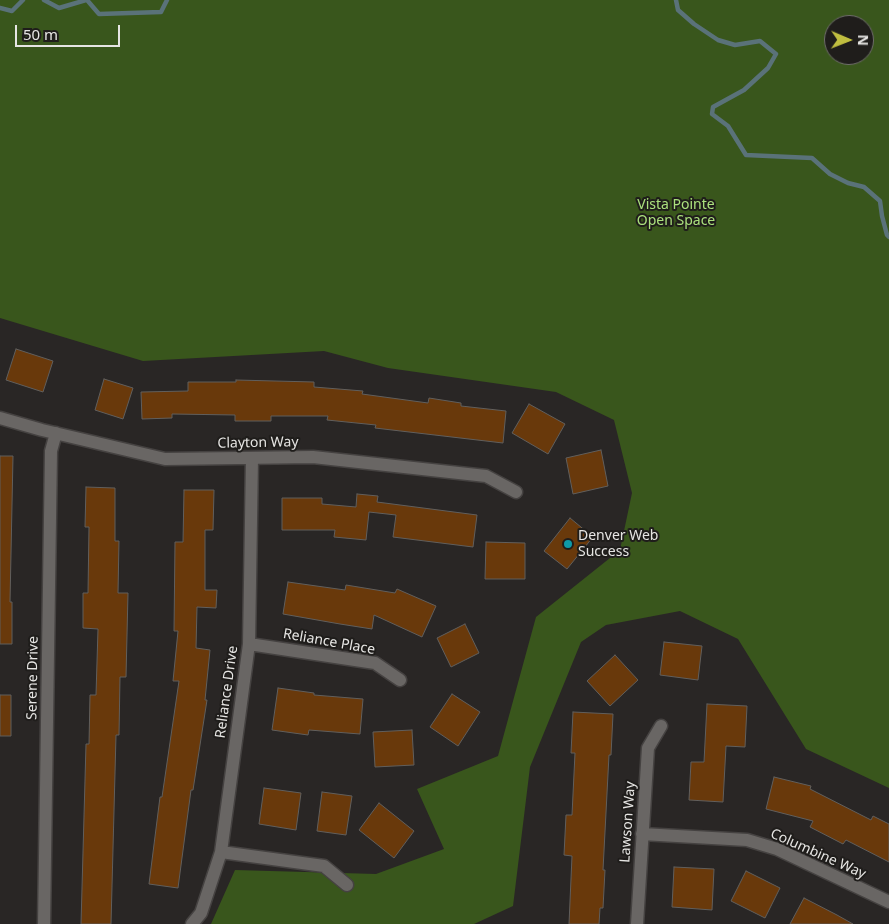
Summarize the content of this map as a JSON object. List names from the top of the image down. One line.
{"streets":{"street":["Clayton Way","Reliance Place","Serene Drive","Reliance Drive","Lawson Way","Columbine Way"]},"crossings":[["Clayton Way","Serene Drive"],["Clayton Way","Reliance Drive"],["Reliance Place","Reliance Drive"],["Lawson Way","Columbine Way"]],"parks":["Vista Pointe Open Space"],"places":["Denver Web Success"],"scale_bar":"50 m","north":"right"}
